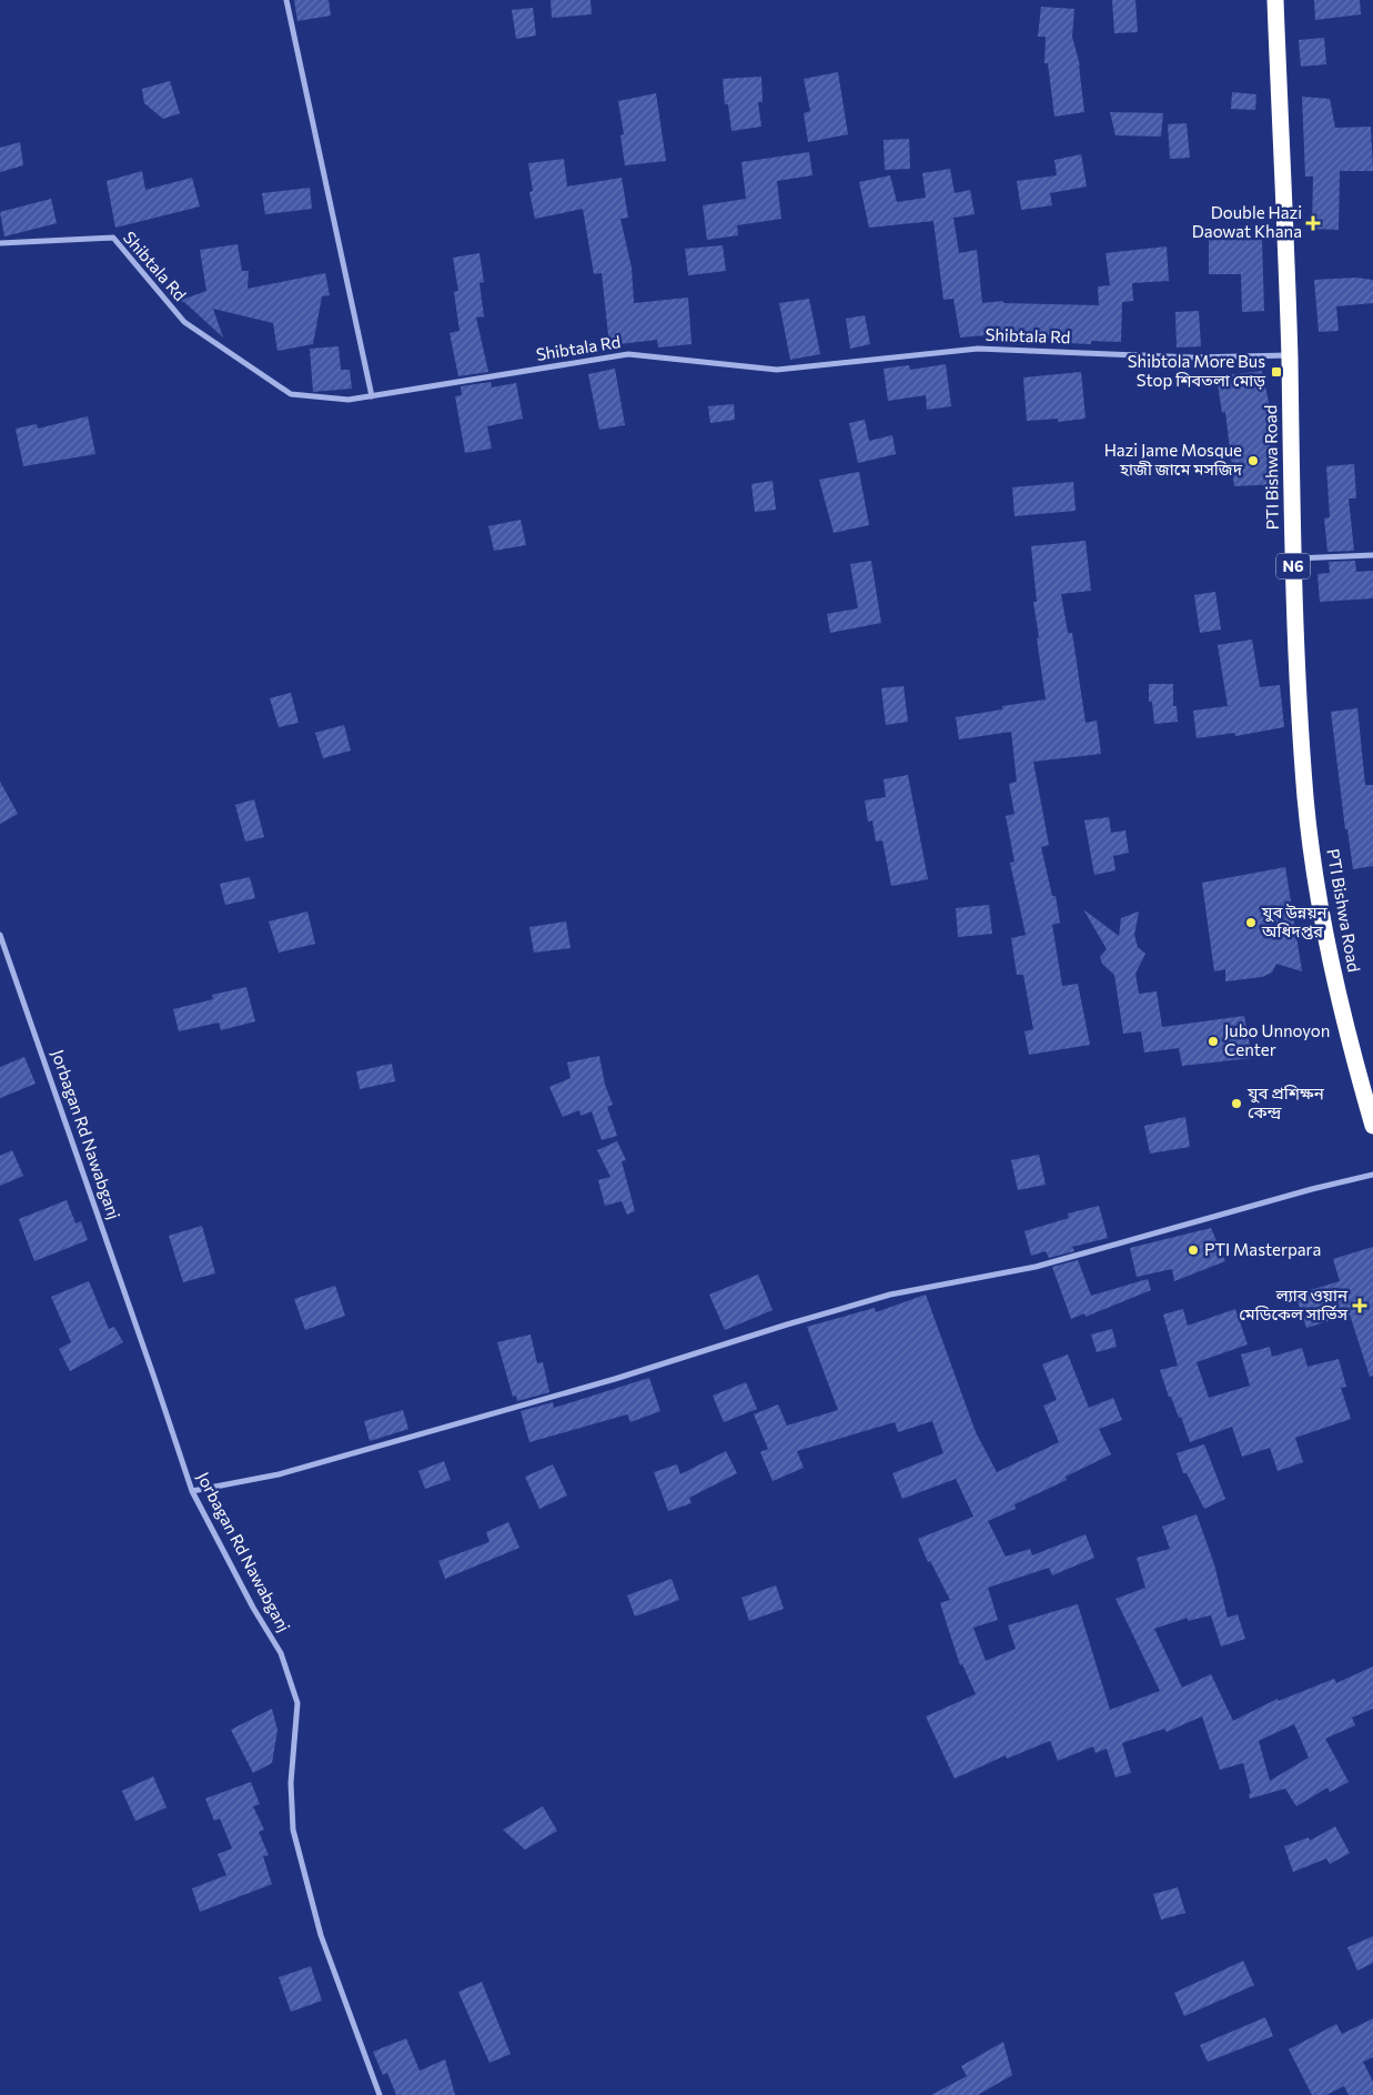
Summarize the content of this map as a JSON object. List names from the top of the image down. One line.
{"streets":{"highway":["PTI Bishwa Road","N6"],"street":["Shibtala Rd","Jorbagan Rd Nawabganj"]},"crossings":[["Shibtala Rd","PTI Bishwa Road"]],"places":{"health":["Double Hazi Daowat Khana","ল্যাব ওয়ান মেডিকেল সার্ভিস"],"transit":["Shibtola More Bus Stop শিবতলা মোড়"],"other":["Hazi Jame Mosque হাজী জামে মসজিদ","যুব উন্নয়ন অধিদপ্তর","Jubo Unnoyon Center","যুব প্রশিক্ষন কেন্দ্র","PTI Masterpara"]}}
